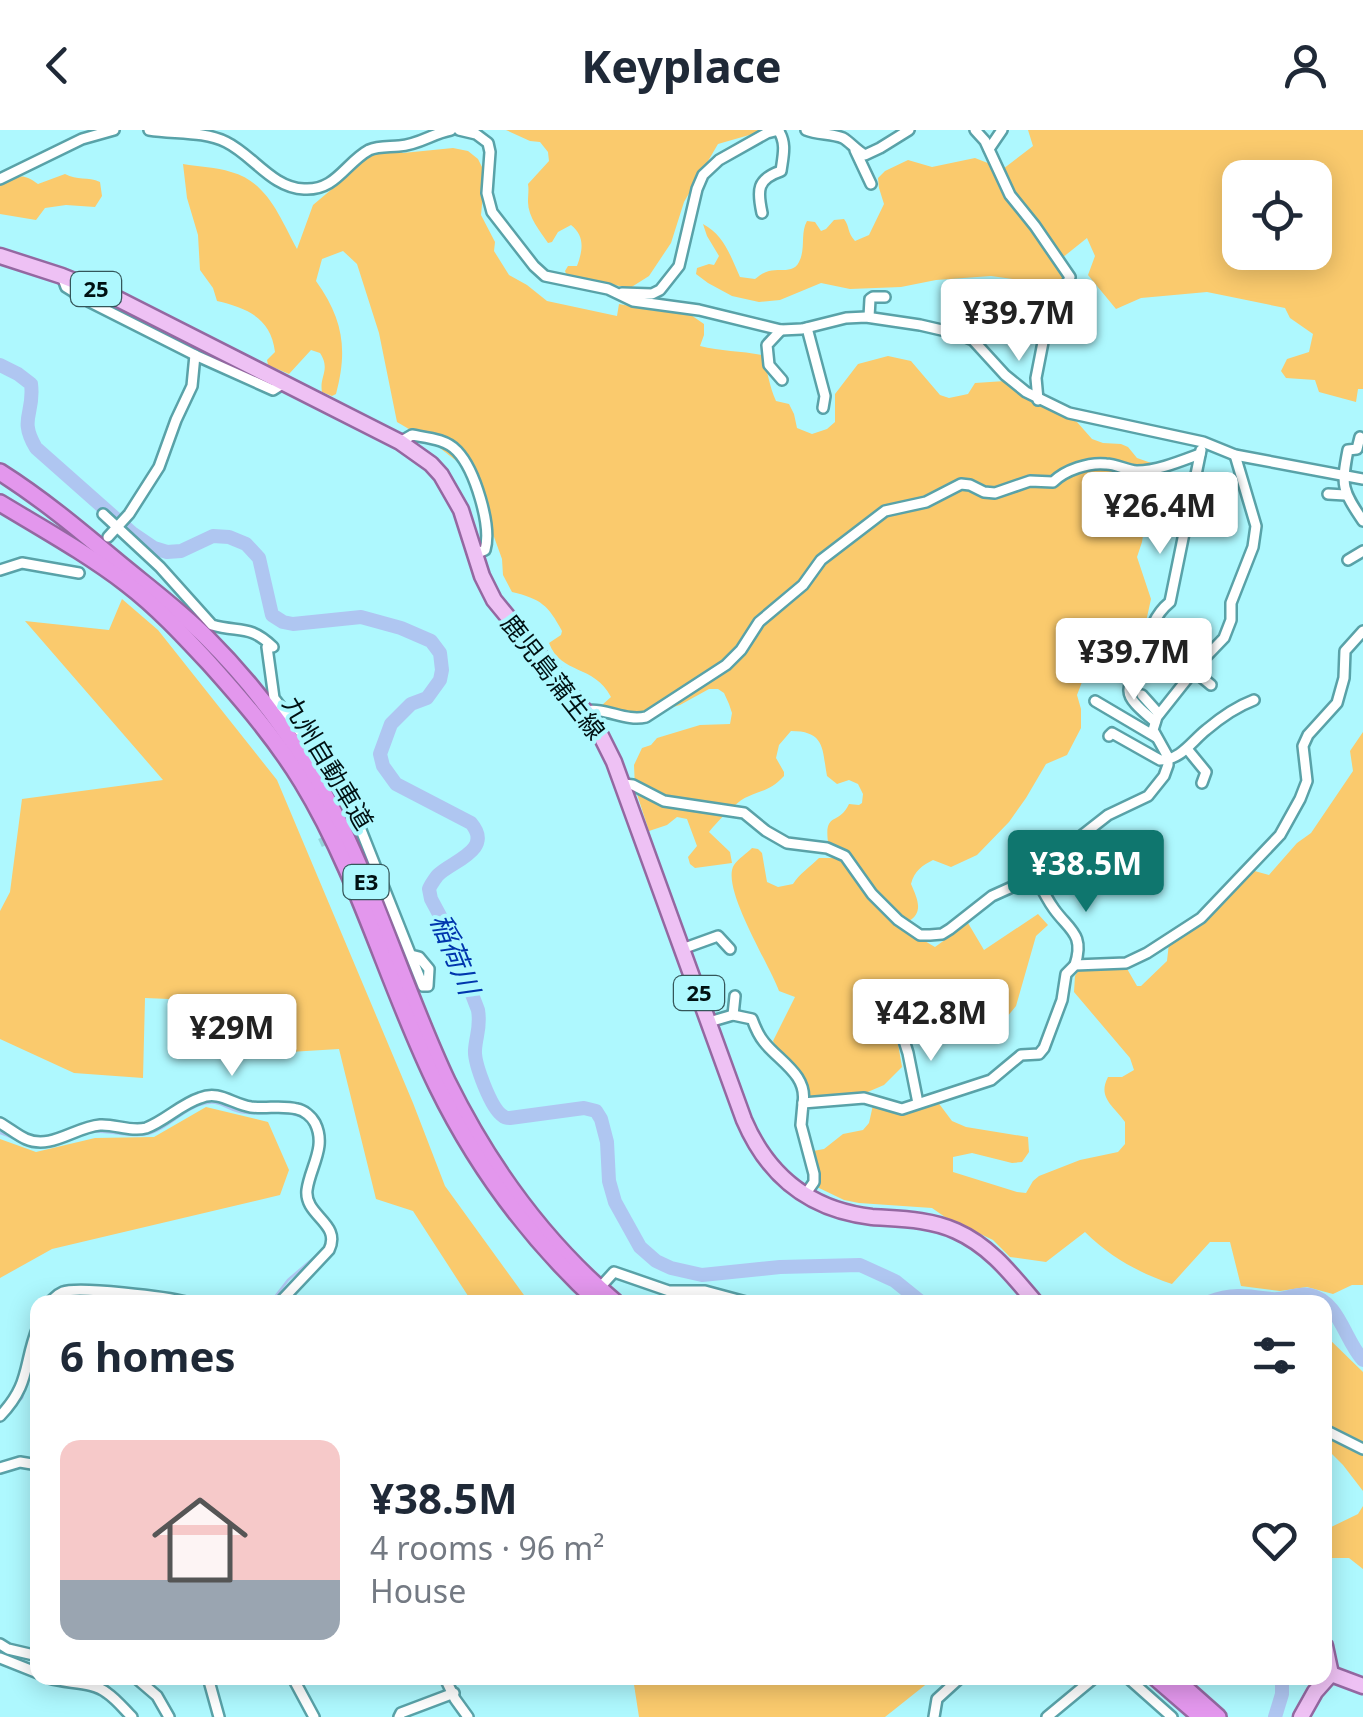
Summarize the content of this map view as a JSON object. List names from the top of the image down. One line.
{"streets":{"highway":["九州自動車道","E3"],"main road":["25","鹿児島蒲生線"]},"water":["稲荷川"],"page":{"header":"Keyplace","price":["¥39.7M","¥26.4M","¥39.7M","¥38.5M","¥42.8M","¥29M"],"heading":"6 homes","list":[{"name":"¥38.5M","note":"4 rooms · 96 m² · House"}]}}
